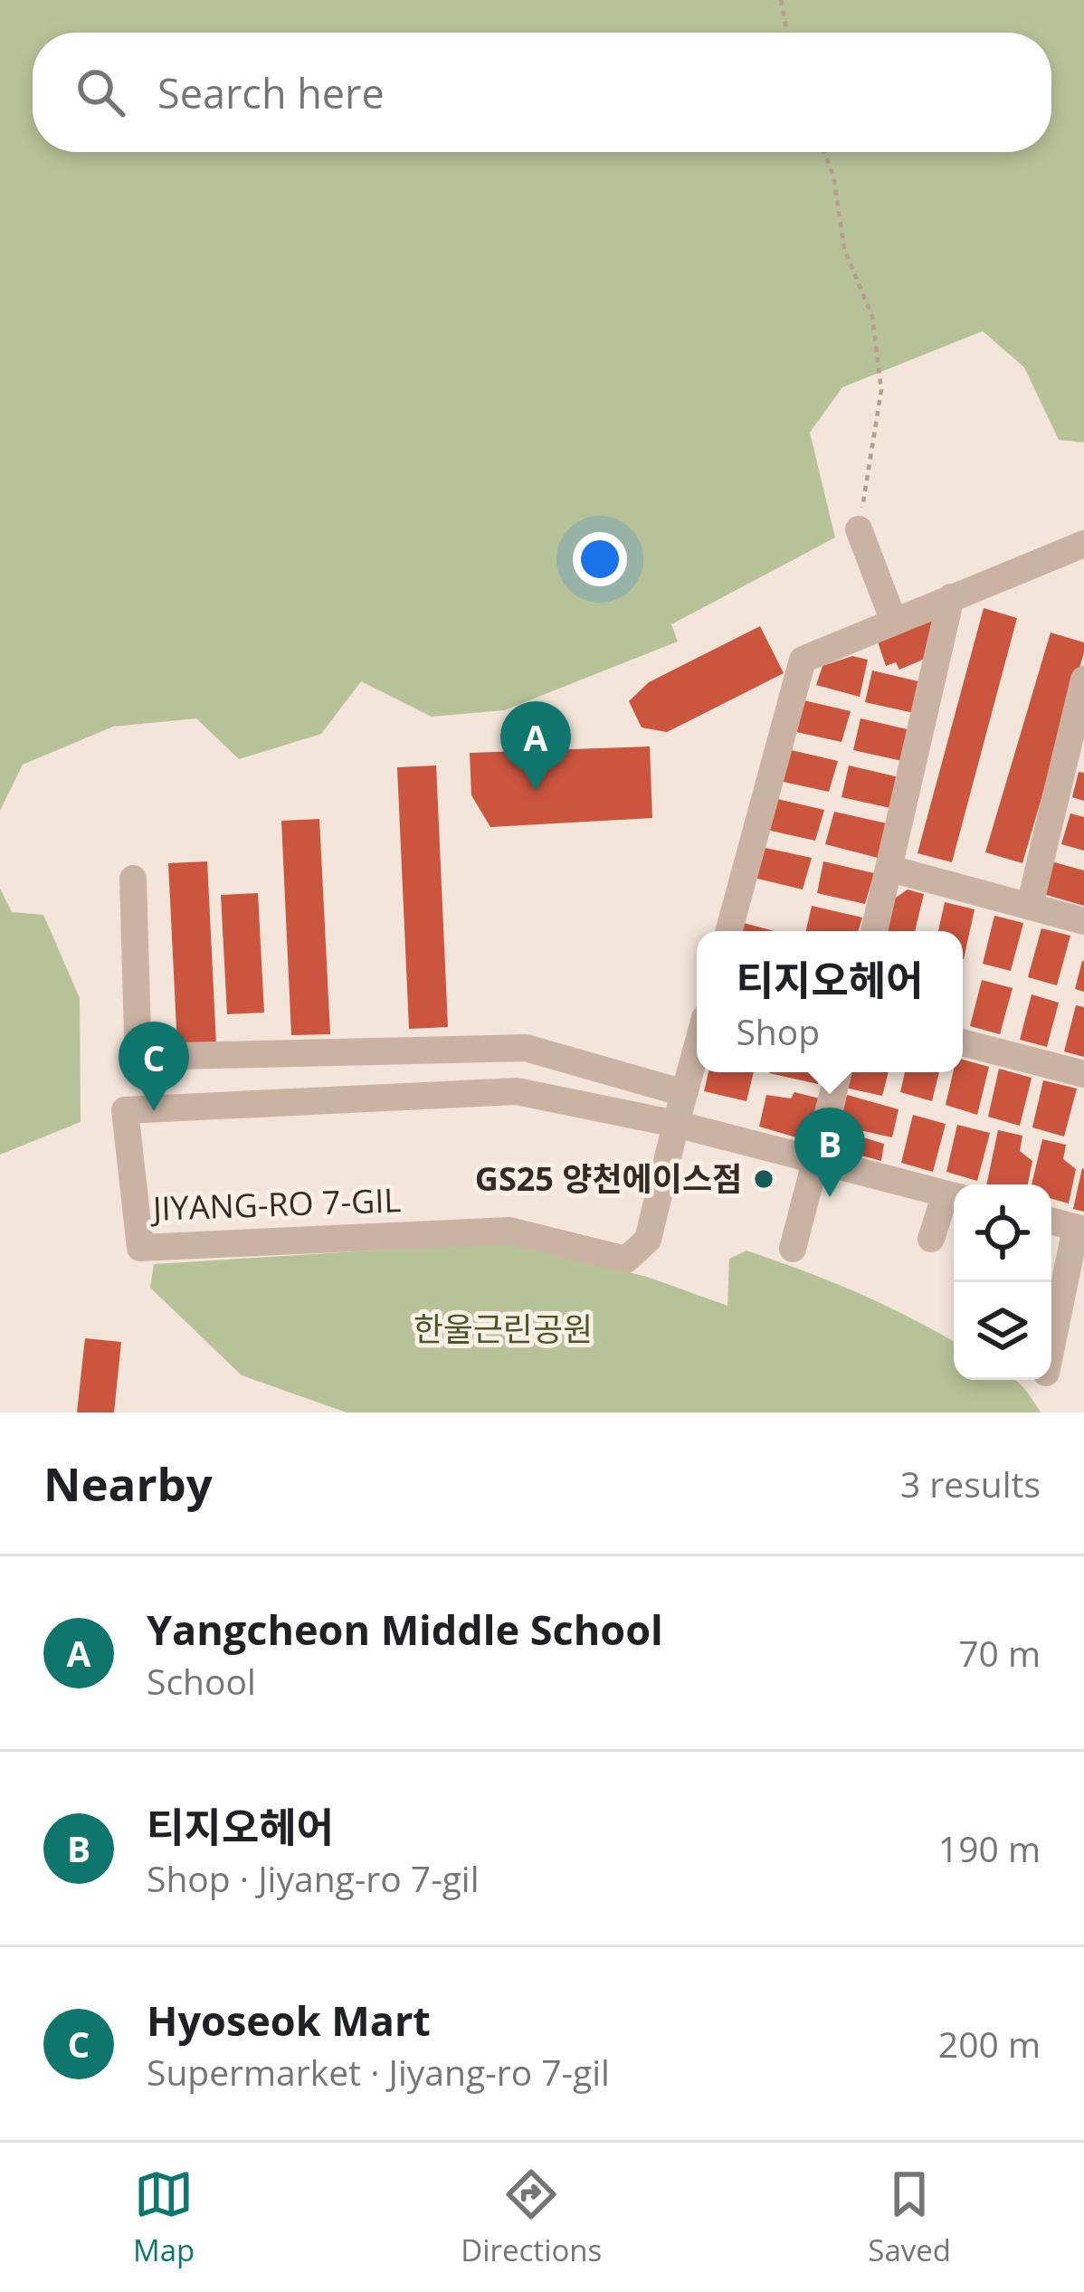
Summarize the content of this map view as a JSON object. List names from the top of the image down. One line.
{"streets":{"street":["JIYANG-RO 7-GIL"]},"parks":["한울근린공원"],"places":["GS25 양천에이스점"],"page":{"search":"Search here","pins":["A","C","B"],"popup":["티지오헤어","Shop"],"heading":["Nearby","3 results"],"list":[{"mark":"A","name":"Yangcheon Middle School","note":"School","value":"70 m"},{"mark":"B","name":"티지오헤어","note":"Shop · Jiyang-ro 7-gil","value":"190 m"},{"mark":"C","name":"Hyoseok Mart","note":"Supermarket · Jiyang-ro 7-gil","value":"200 m"}],"nav":["Map","Directions","Saved"]}}
